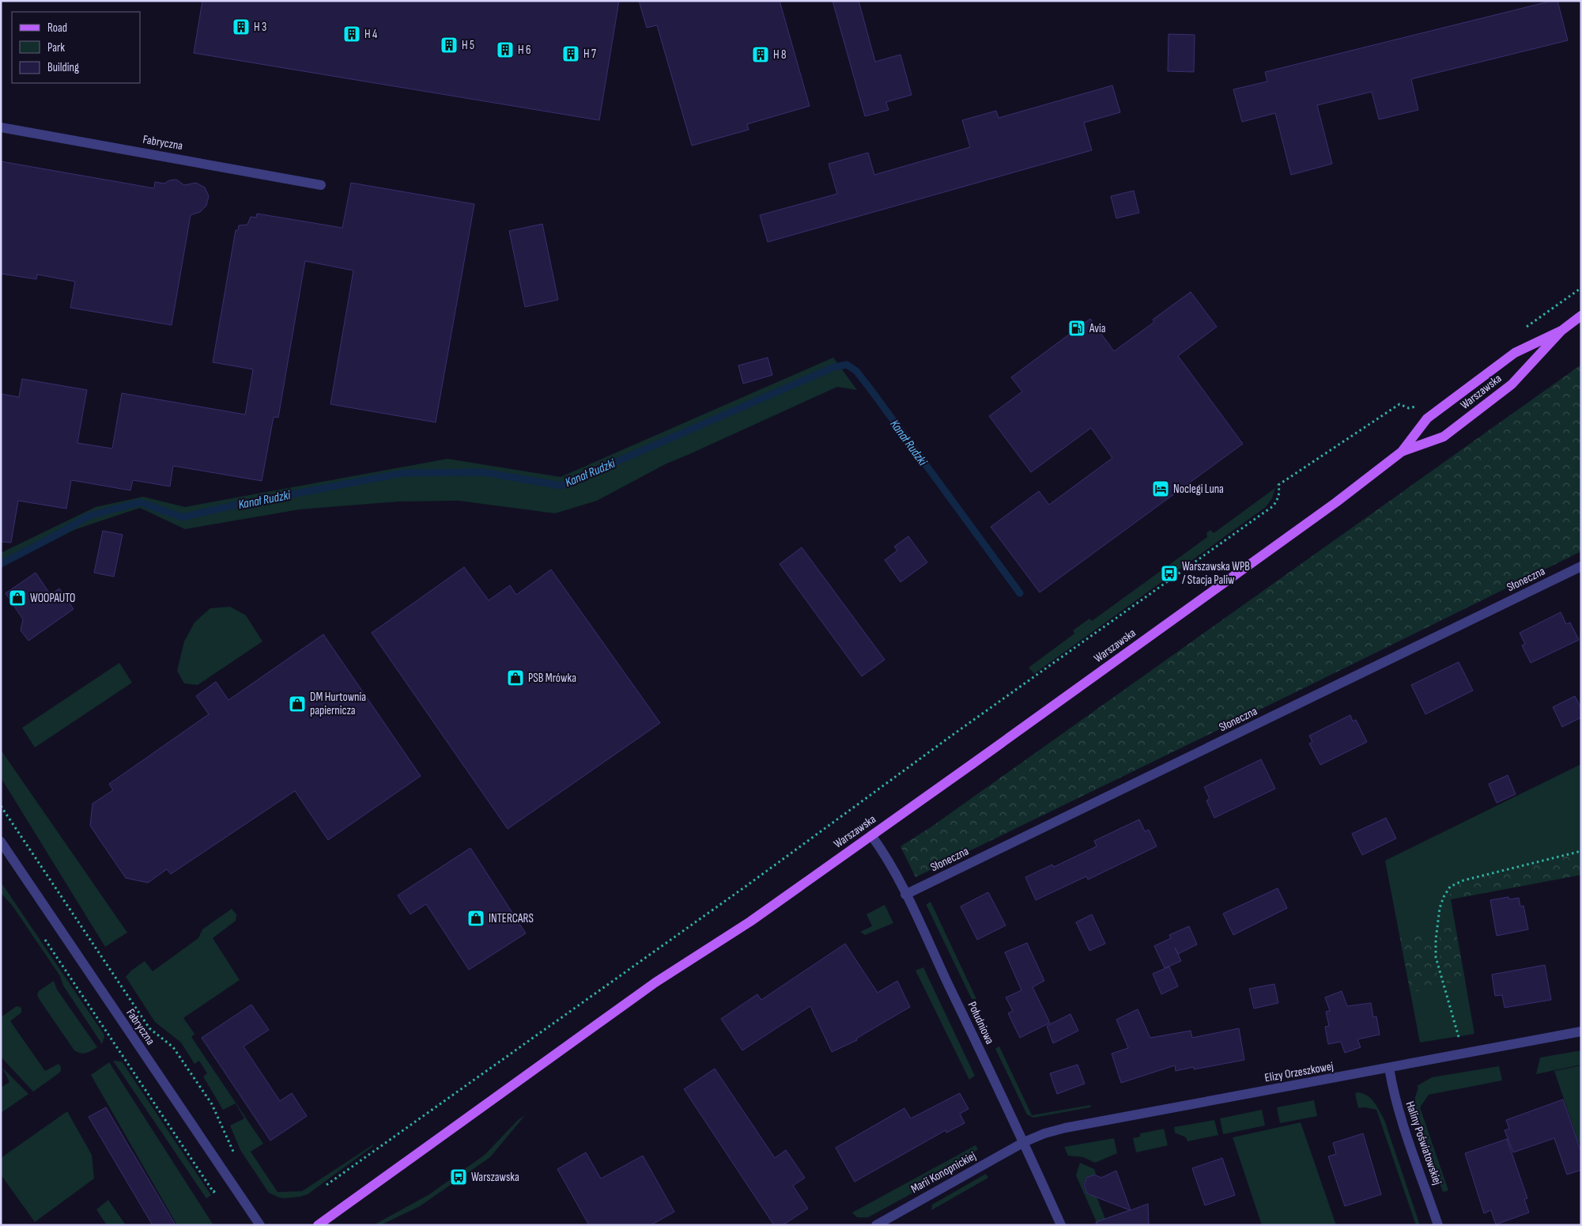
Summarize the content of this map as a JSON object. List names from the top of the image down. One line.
{"streets":{"main road":["Warszawska"],"street":["Fabryczna","Słoneczna","Południowa","Elizy Orzeszkowej","Haliny Poświatowskiej","Marii Konopnickiej"]},"crossings":[["Warszawska","Południowa"],["Słoneczna","Południowa"],["Południowa","Elizy Orzeszkowej"],["Południowa","Marii Konopnickiej"],["Elizy Orzeszkowej","Haliny Poświatowskiej"],["Elizy Orzeszkowej","Marii Konopnickiej"]],"water":["Kanał Rudzki"],"places":{"building":["H 3","H 4","H 5","H 6","H 7","H 8"],"fuel station":["Avia"],"hotel":["Noclegi Luna"],"bus stop":["Warszawska WPB / Stacja Paliw","Warszawska"],"shop":["WOOPAUTO","PSB Mrówka","DM Hurtownia papiernicza","INTERCARS"]},"legend":["Road","Park","Building"]}
